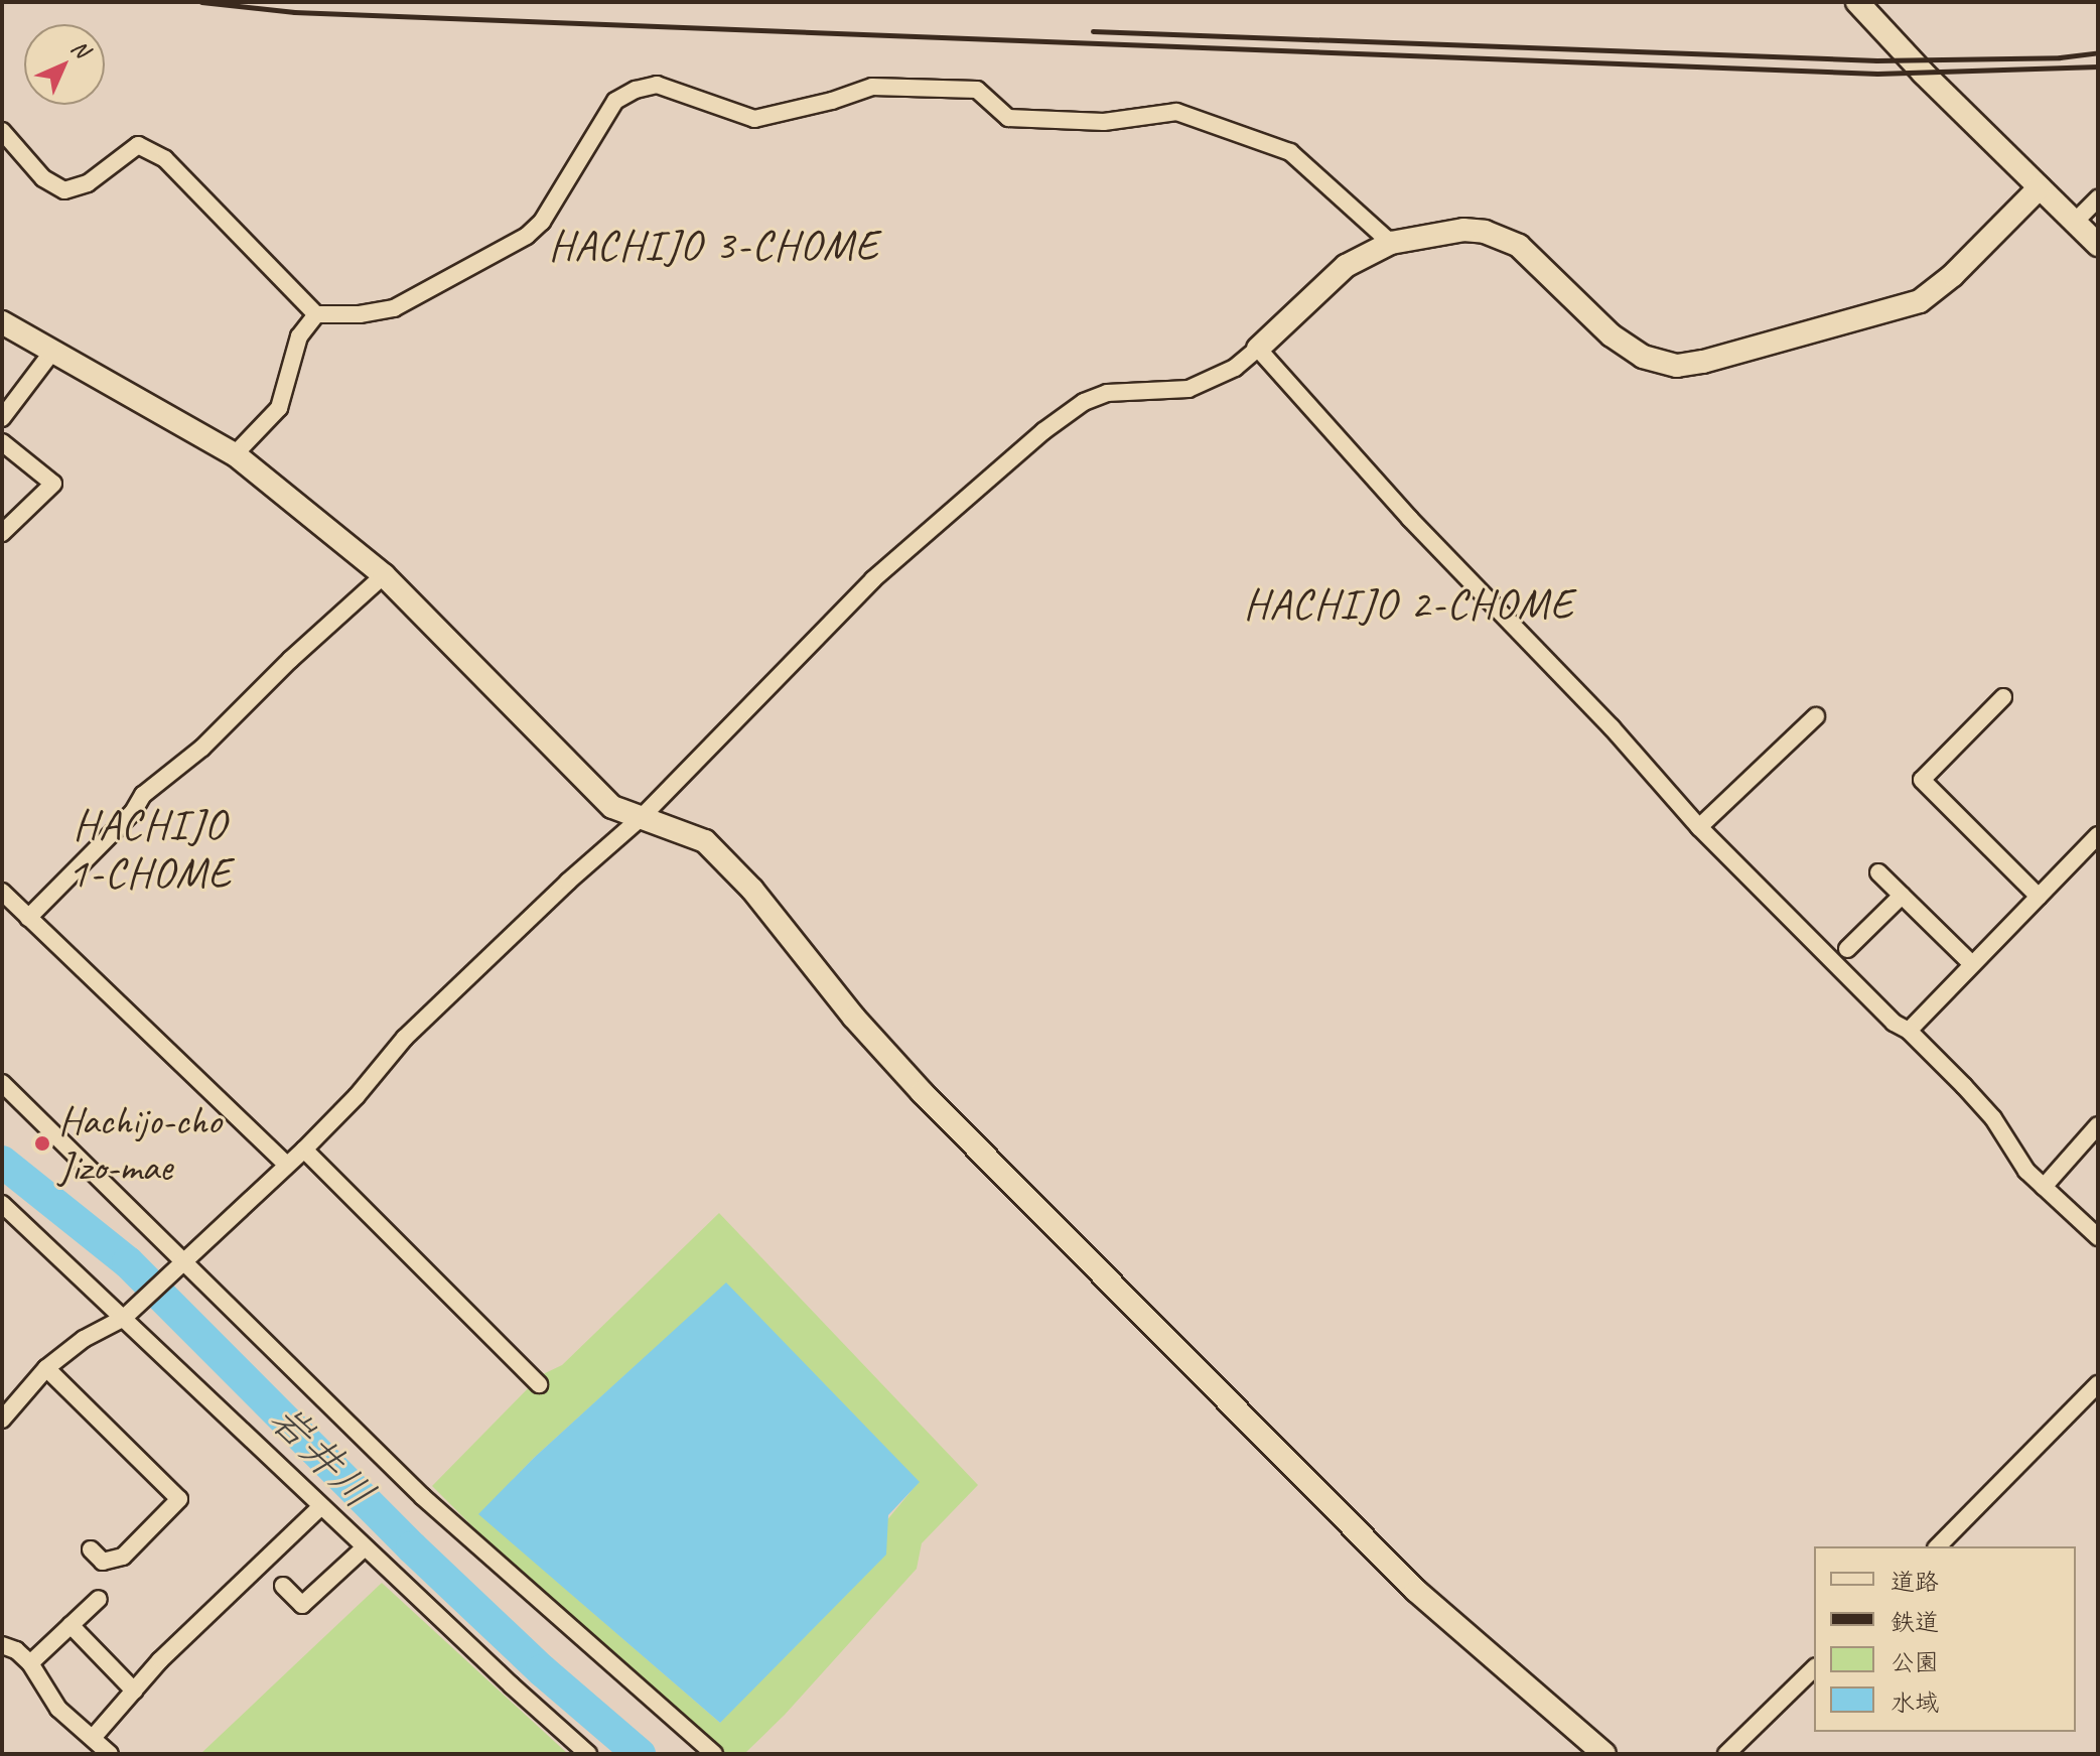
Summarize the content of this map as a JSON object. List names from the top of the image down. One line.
{"districts":["HACHIJO 3-CHOME","HACHIJO 2-CHOME","HACHIJO 1-CHOME"],"water":["岩井川"],"places":["Hachijo-cho Jizo-mae"],"legend":["道路","鉄道","公園","水域"],"north":"top right"}
